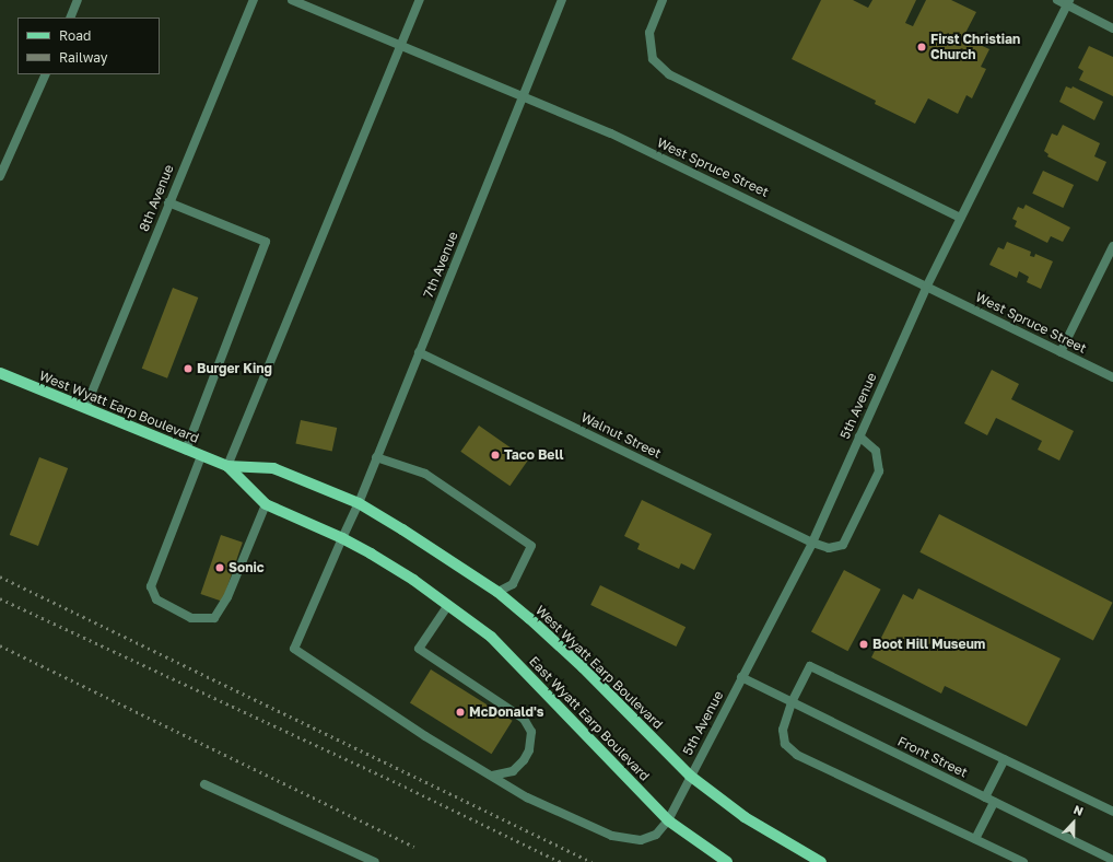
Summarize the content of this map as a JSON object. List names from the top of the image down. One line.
{"streets":{"main road":["West Wyatt Earp Boulevard","East Wyatt Earp Boulevard"],"street":["West Spruce Street","8th Avenue","7th Avenue","5th Avenue","Walnut Street","Front Street"]},"crossings":[["West Spruce Street","7th Avenue"],["West Spruce Street","5th Avenue"],["8th Avenue","West Wyatt Earp Boulevard"],["7th Avenue","5th Avenue"],["7th Avenue","West Wyatt Earp Boulevard"],["7th Avenue","Walnut Street"],["5th Avenue","West Wyatt Earp Boulevard"],["5th Avenue","Walnut Street"],["5th Avenue","East Wyatt Earp Boulevard"],["5th Avenue","Front Street"],["West Wyatt Earp Boulevard","East Wyatt Earp Boulevard"]],"places":["First Christian Church","Burger King","Taco Bell","Sonic","Boot Hill Museum","McDonald's"],"legend":["Road","Railway"],"north":"top"}
